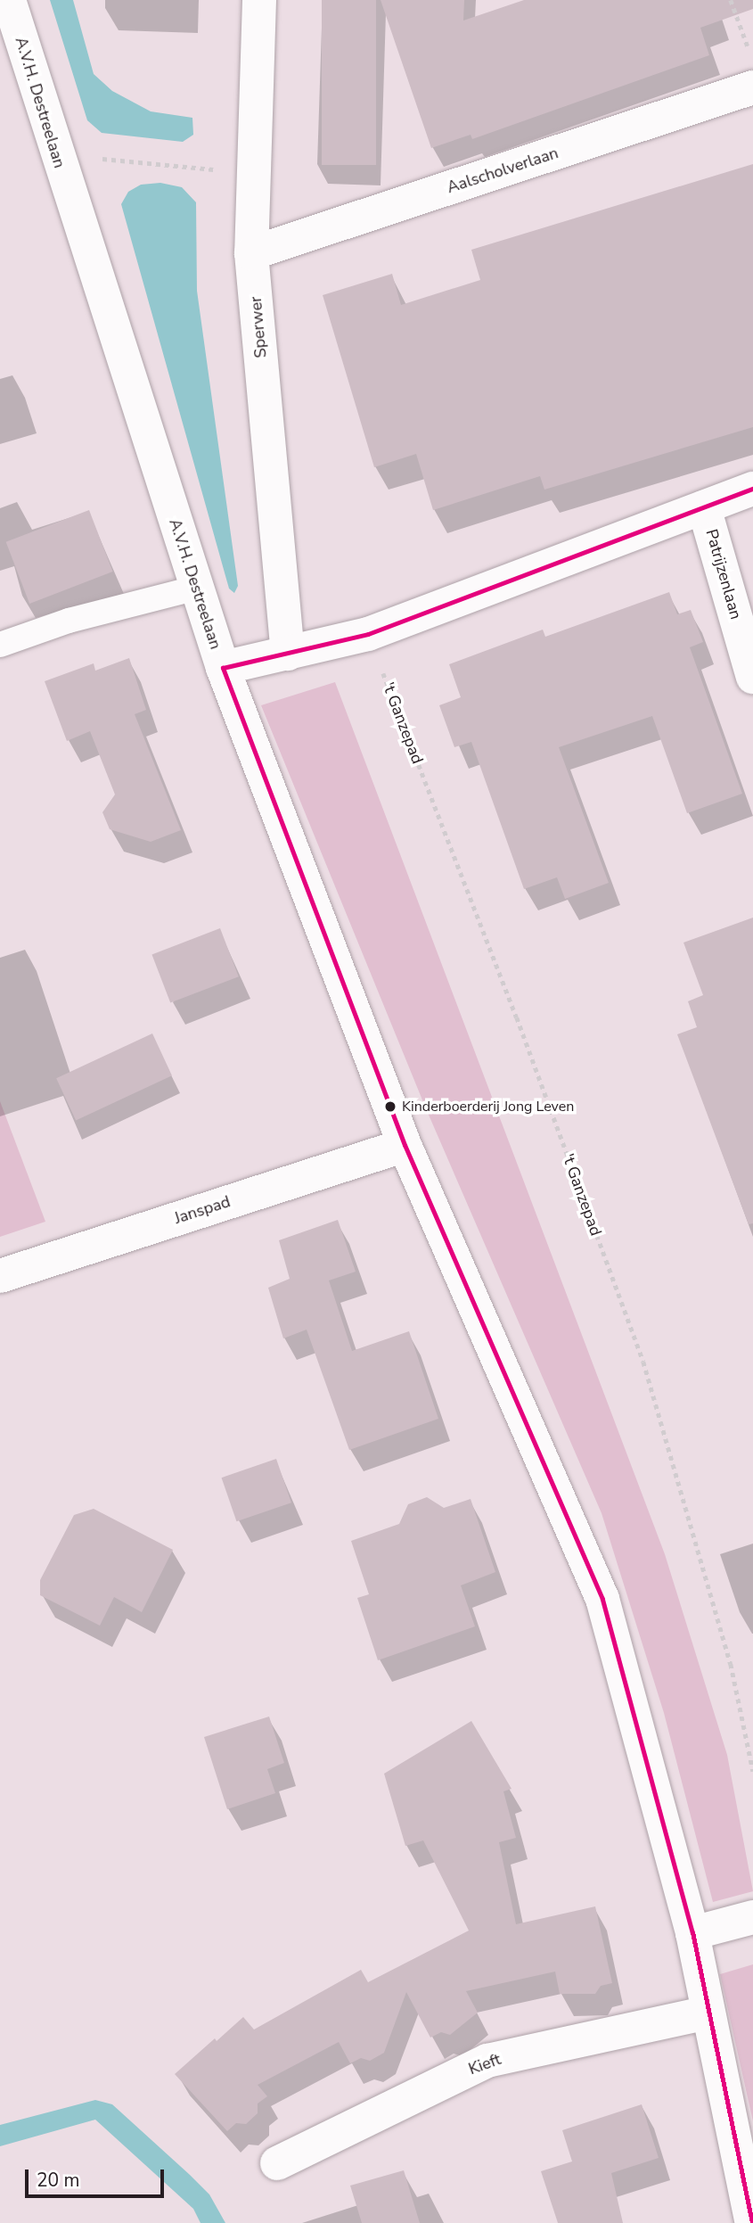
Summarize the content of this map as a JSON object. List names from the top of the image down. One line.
{"streets":{"street":["A.V.H. Destreelaan","Aalscholverlaan","Sperwer","Patrijzenlaan","Janspad","Kieft"],"path":["'t Ganzepad"]},"crossings":[["A.V.H. Destreelaan","Janspad"],["A.V.H. Destreelaan","Kieft"],["Aalscholverlaan","Sperwer"]],"places":["Kinderboerderij Jong Leven"],"scale_bar":"20 m"}
